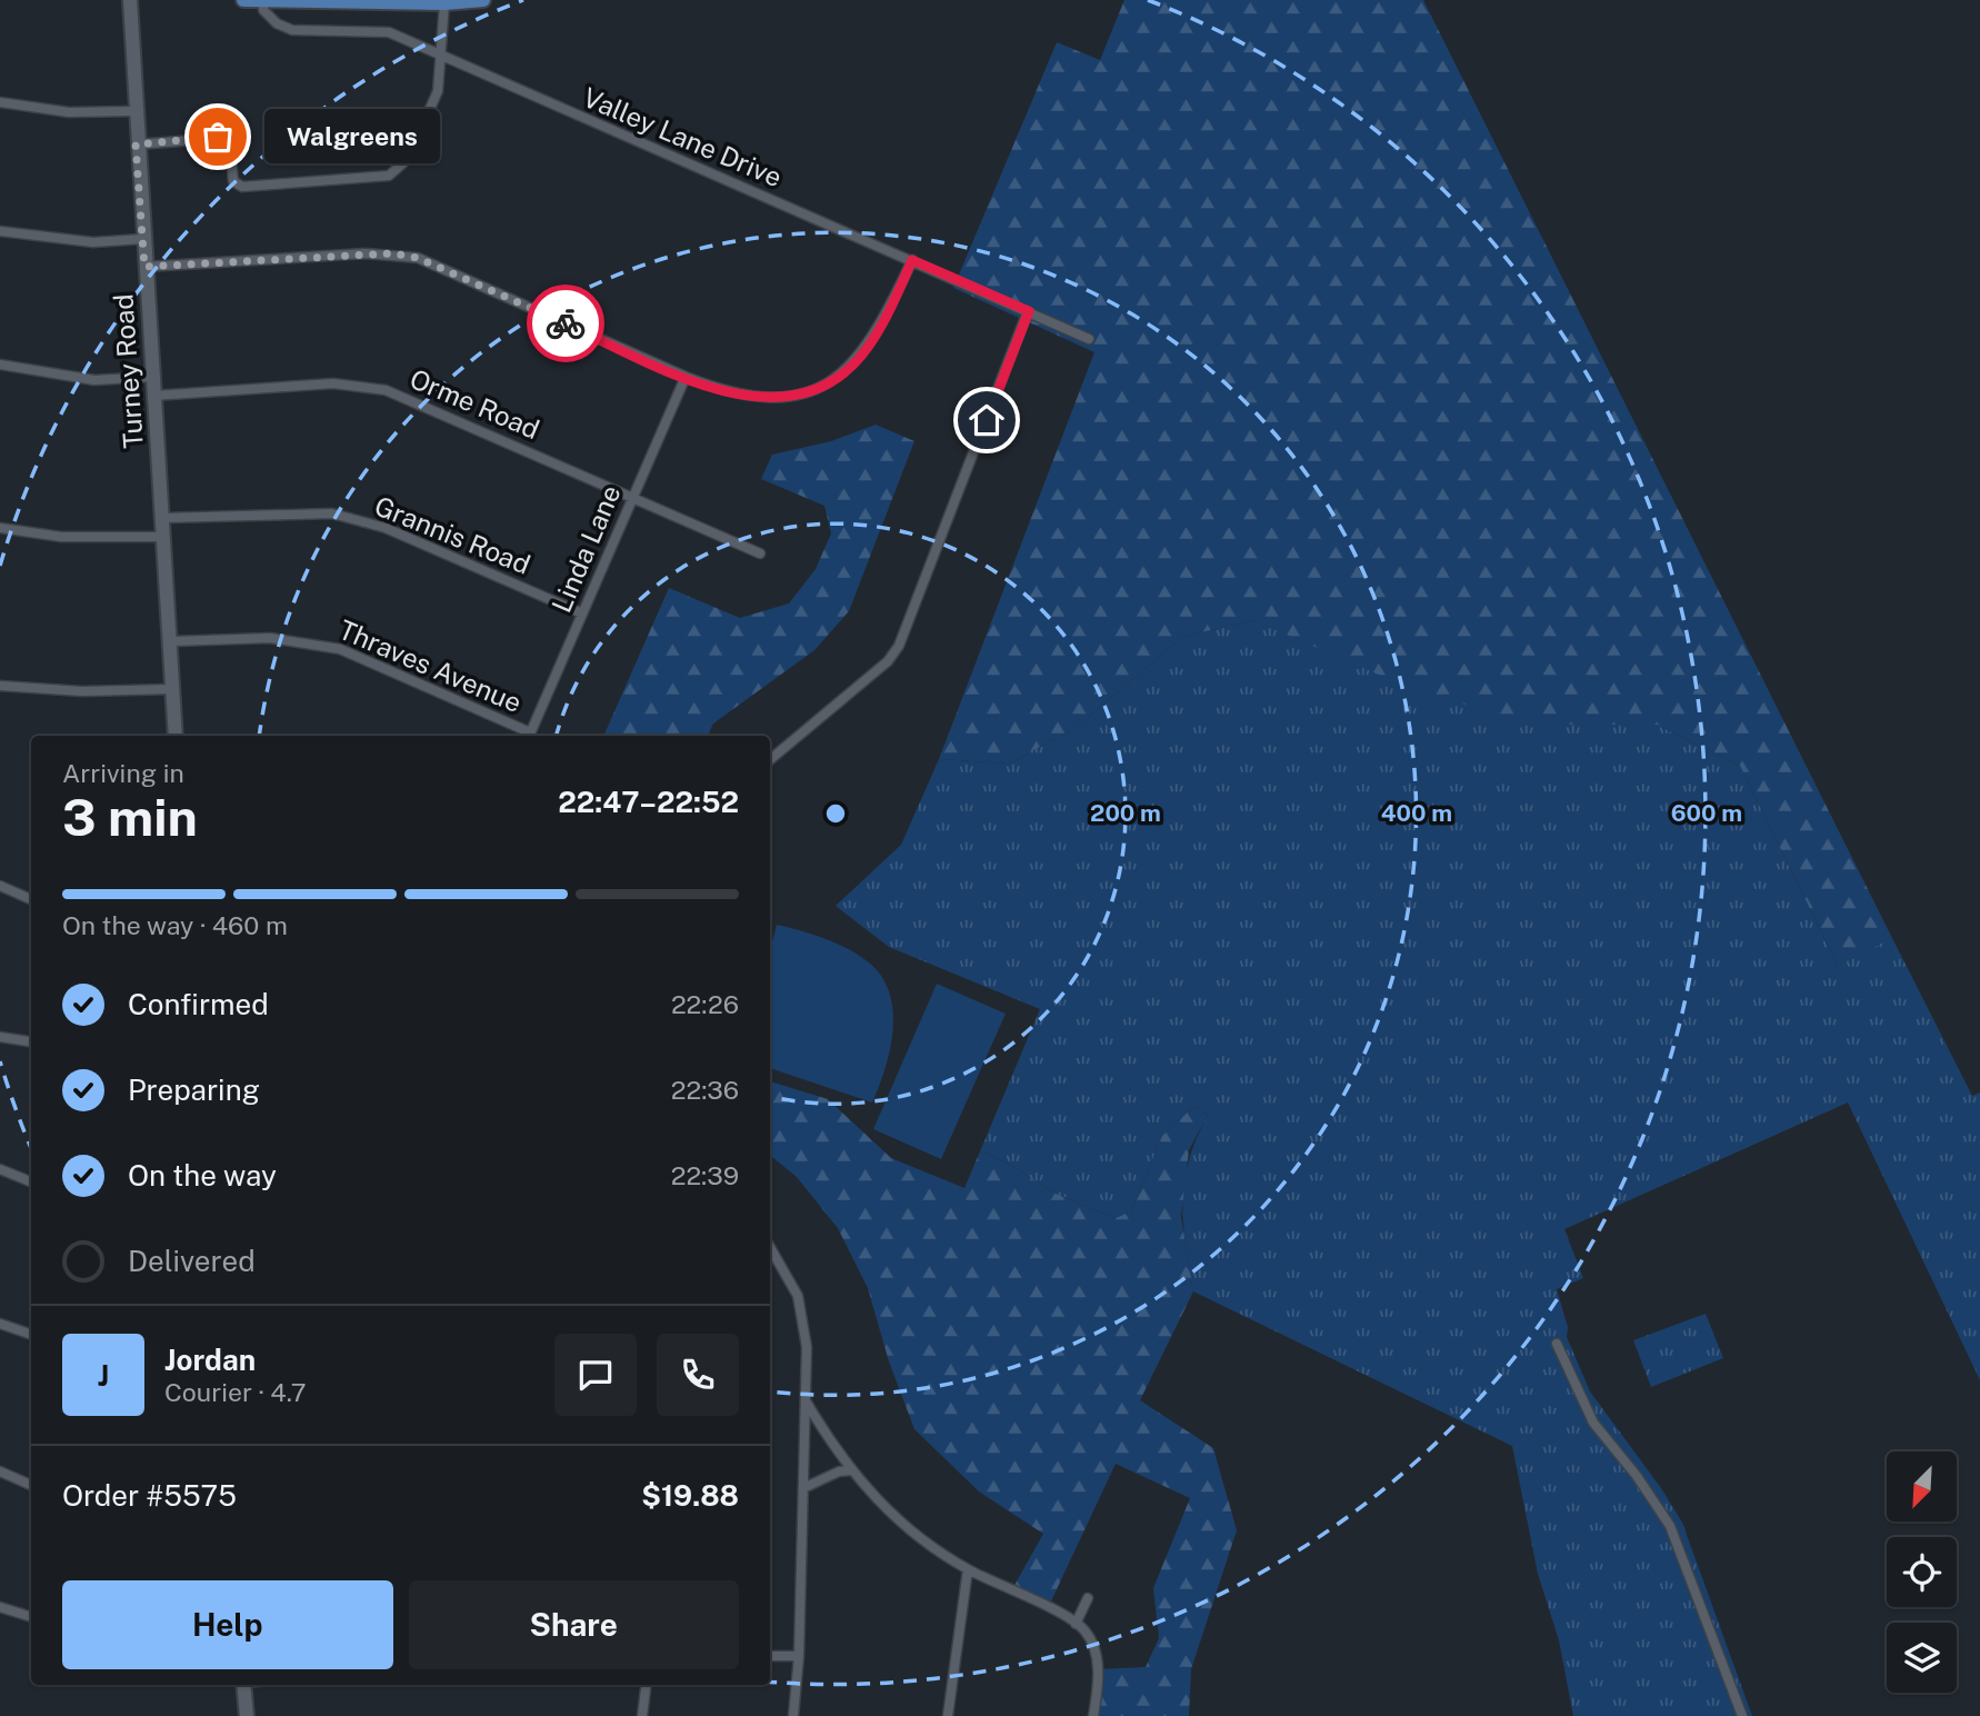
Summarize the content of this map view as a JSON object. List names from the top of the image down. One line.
{"streets":{"main road":["Turney Road"],"street":["Valley Lane Drive","Orme Road","Grannis Road","Linda Lane","Thraves Avenue"]},"crossings":[["Turney Road","Orme Road"],["Turney Road","Grannis Road"],["Turney Road","Thraves Avenue"],["Orme Road","Linda Lane"],["Grannis Road","Linda Lane"],["Linda Lane","Thraves Avenue"]],"places":["Walgreens"],"north":"bottom left","page":{"bubble":"Walgreens","heading":["3 min","Arriving in","22:47–22:52"],"panel":["Jordan","Courier · 4.7","Order #5575","$19.88"],"bar":"On the way · 460 m","list":[["Confirmed","22:26"],["Preparing","22:36"],["On the way","22:39"],"Delivered"],"round":"J","buttons":["Help","Share"]},"rings":["200 m","400 m","600 m"]}
